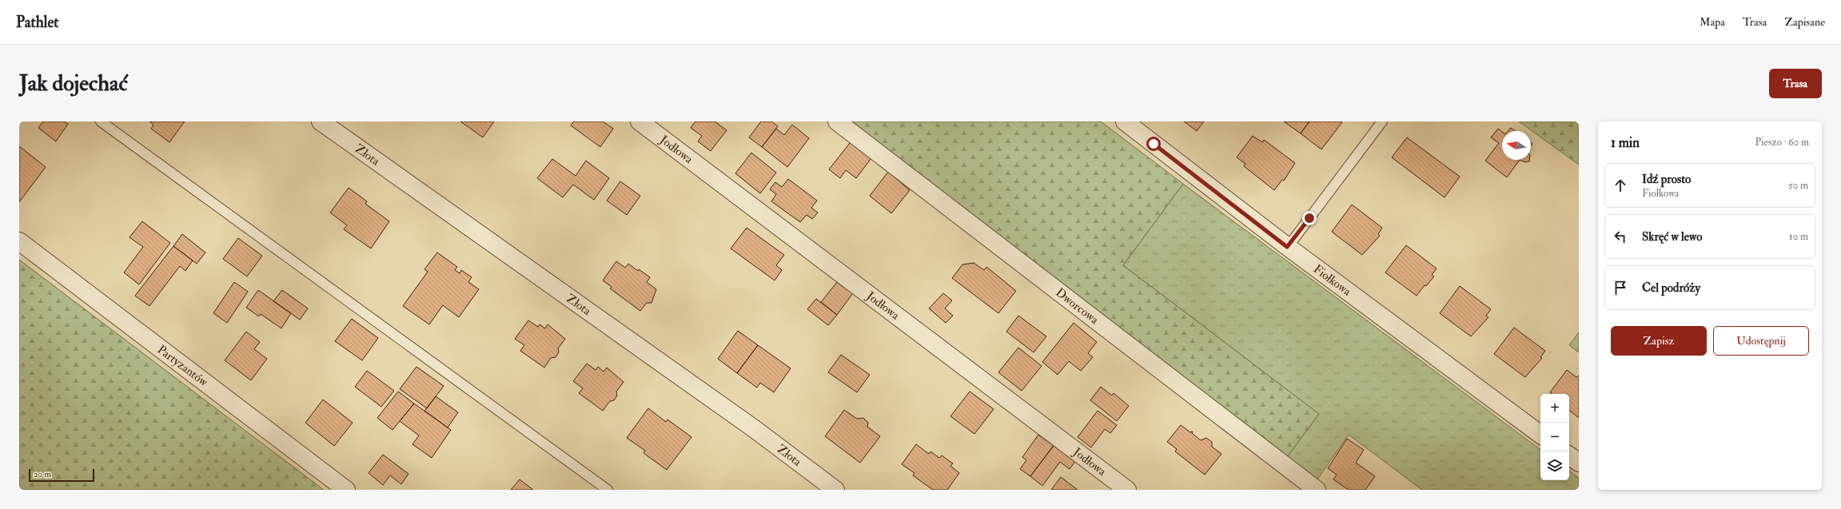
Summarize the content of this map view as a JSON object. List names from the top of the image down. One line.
{"streets":{"street":["Jodłowa","Złota","Fiołkowa","Dworcowa","Partyzantów"]},"scale_bar":"20 m","north":"left","page":{"header":"Pathlet","nav":["Mapa","Trasa","Zapisane"],"buttons":["Trasa",["Zapisz","Udostępnij"]],"title":"Jak dojechać","heading":["1 min","Pieszo · 60 m"],"list":[["Idź prosto","Fiołkowa","50 m"],["Skręć w lewo","10 m"],"Cel podróży"],"map_buttons":["+","−"],"scale":"20 m"}}
